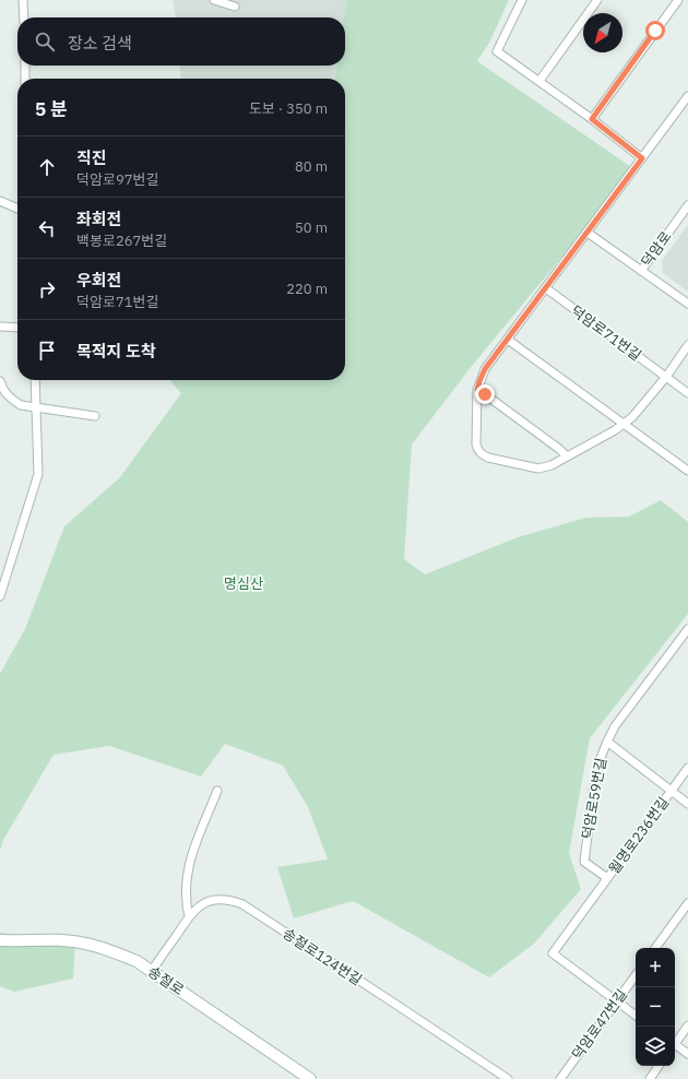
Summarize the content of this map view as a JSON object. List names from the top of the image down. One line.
{"streets":{"street":["덕암로","덕암로71번길","덕암로59번길","월명로236번길","송절로124번길","송절로","덕암로47번길"]},"crossings":[["덕암로59번길","월명로236번길"],["월명로236번길","덕암로47번길"],["송절로124번길","송절로"]],"parks":["명심산"],"north":"bottom left","page":{"search":"장소 검색","heading":["5 분","도보 · 350 m"],"list":[["직진","덕암로97번길","80 m"],["좌회전","백봉로267번길","50 m"],["우회전","덕암로71번길","220 m"],"목적지 도착"],"map_buttons":["+","−"]}}
